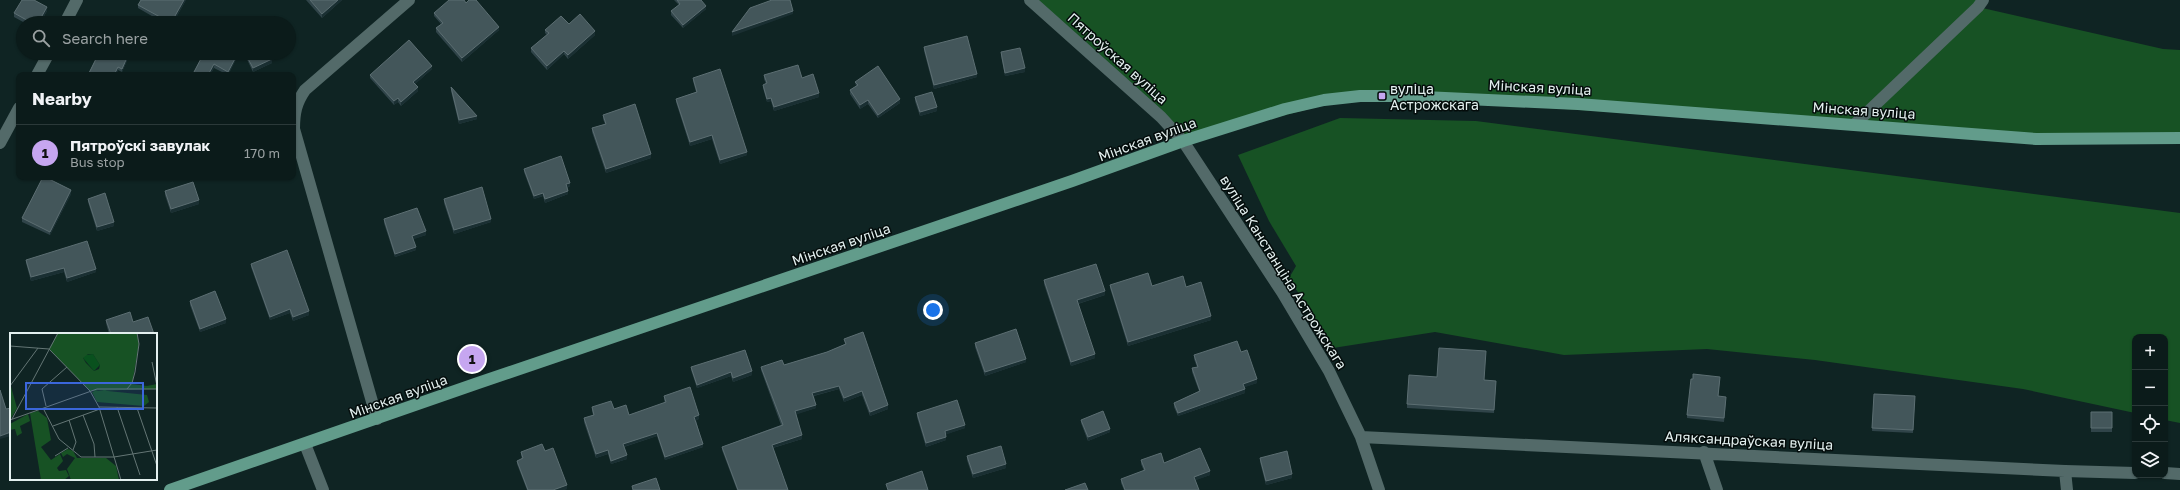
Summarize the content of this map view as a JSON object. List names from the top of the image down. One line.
{"streets":{"main road":["Мінская вуліца"],"street":["Пятроўская вуліца","вуліца Канстанціна Астрожскага","Аляксандраўская вуліца"]},"crossings":[["Пятроўская вуліца","Мінская вуліца"],["Пятроўская вуліца","вуліца Канстанціна Астрожскага"],["Мінская вуліца","вуліца Канстанціна Астрожскага"],["вуліца Канстанціна Астрожскага","Аляксандраўская вуліца"]],"places":{"transit":["вуліца Астрожскага"]},"page":{"search":"Search here","heading":"Nearby","list":[{"mark":"1","name":"Пятроўскі завулак","note":"Bus stop","value":"170 m"}],"map_buttons":["+","−"],"pins":"1"}}
